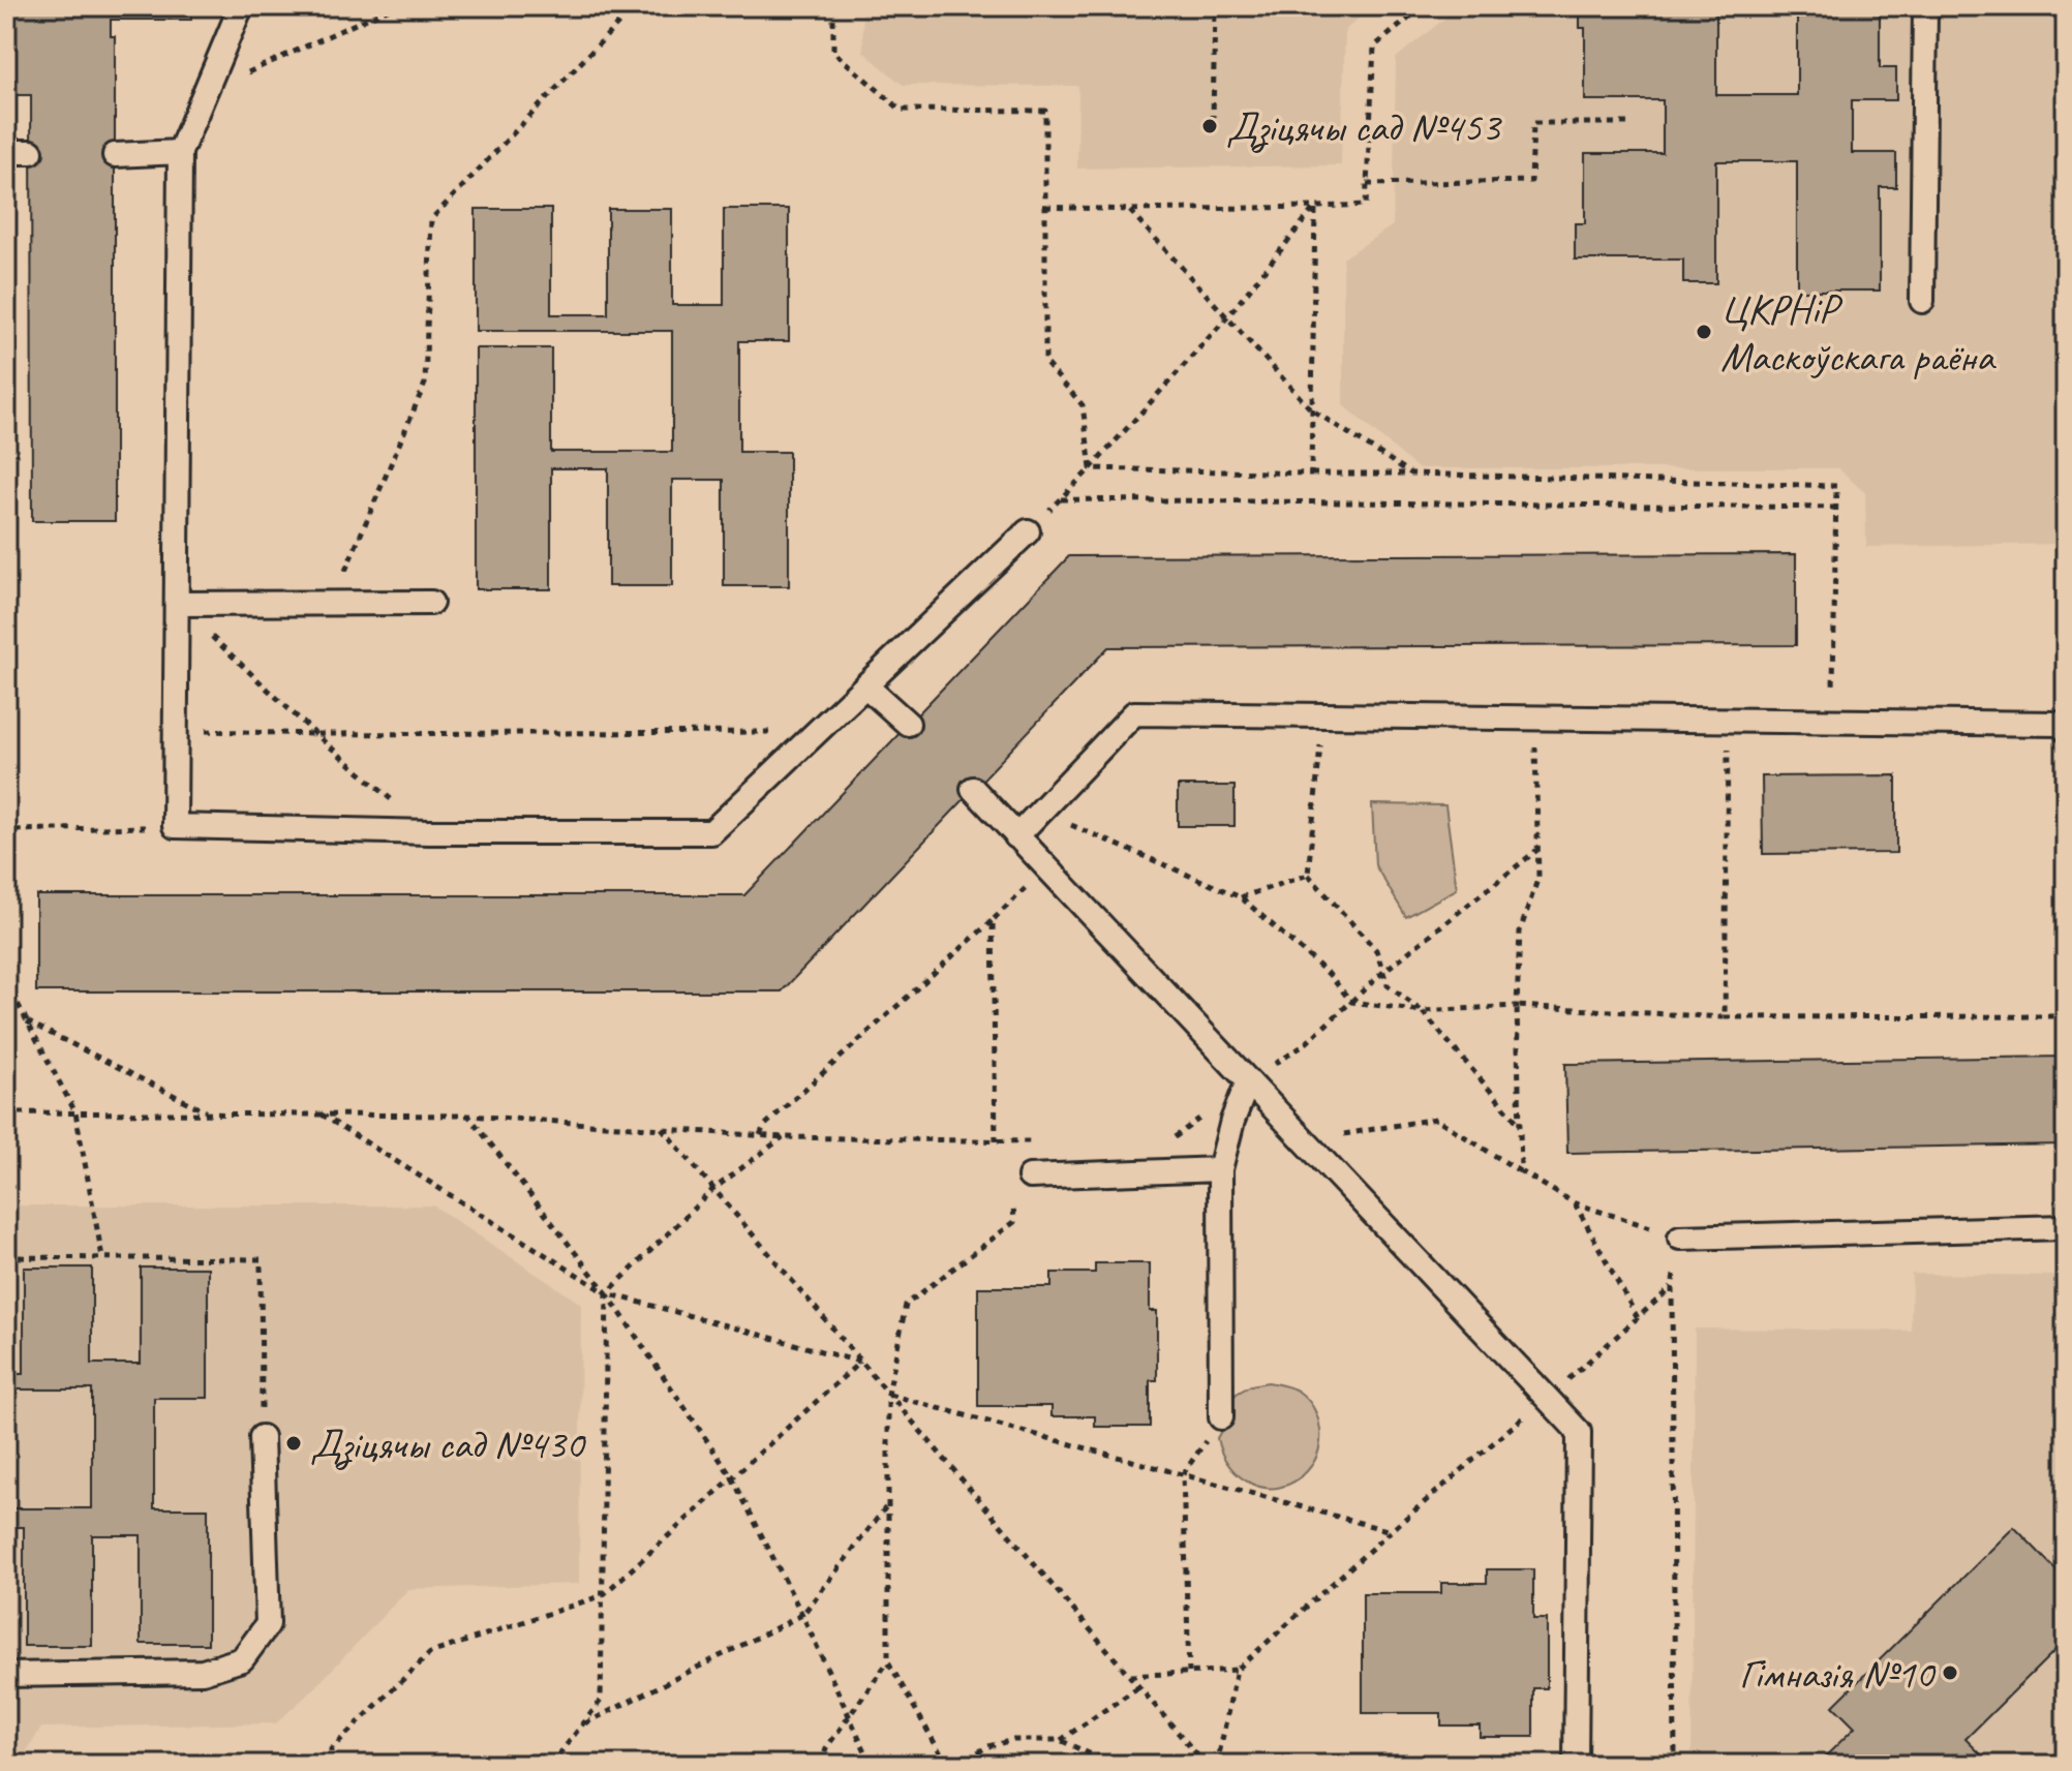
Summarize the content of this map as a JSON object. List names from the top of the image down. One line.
{"places":["Дзіцячы сад №453","ЦКРНіР Маскоўскага раёна","Дзіцячы сад №430","Гімназія №10"]}
